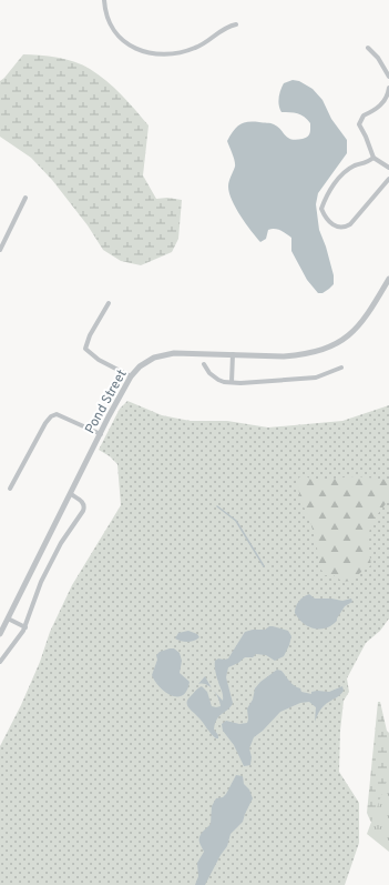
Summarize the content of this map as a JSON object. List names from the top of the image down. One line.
{"streets":{"street":["Pond Street"]}}
